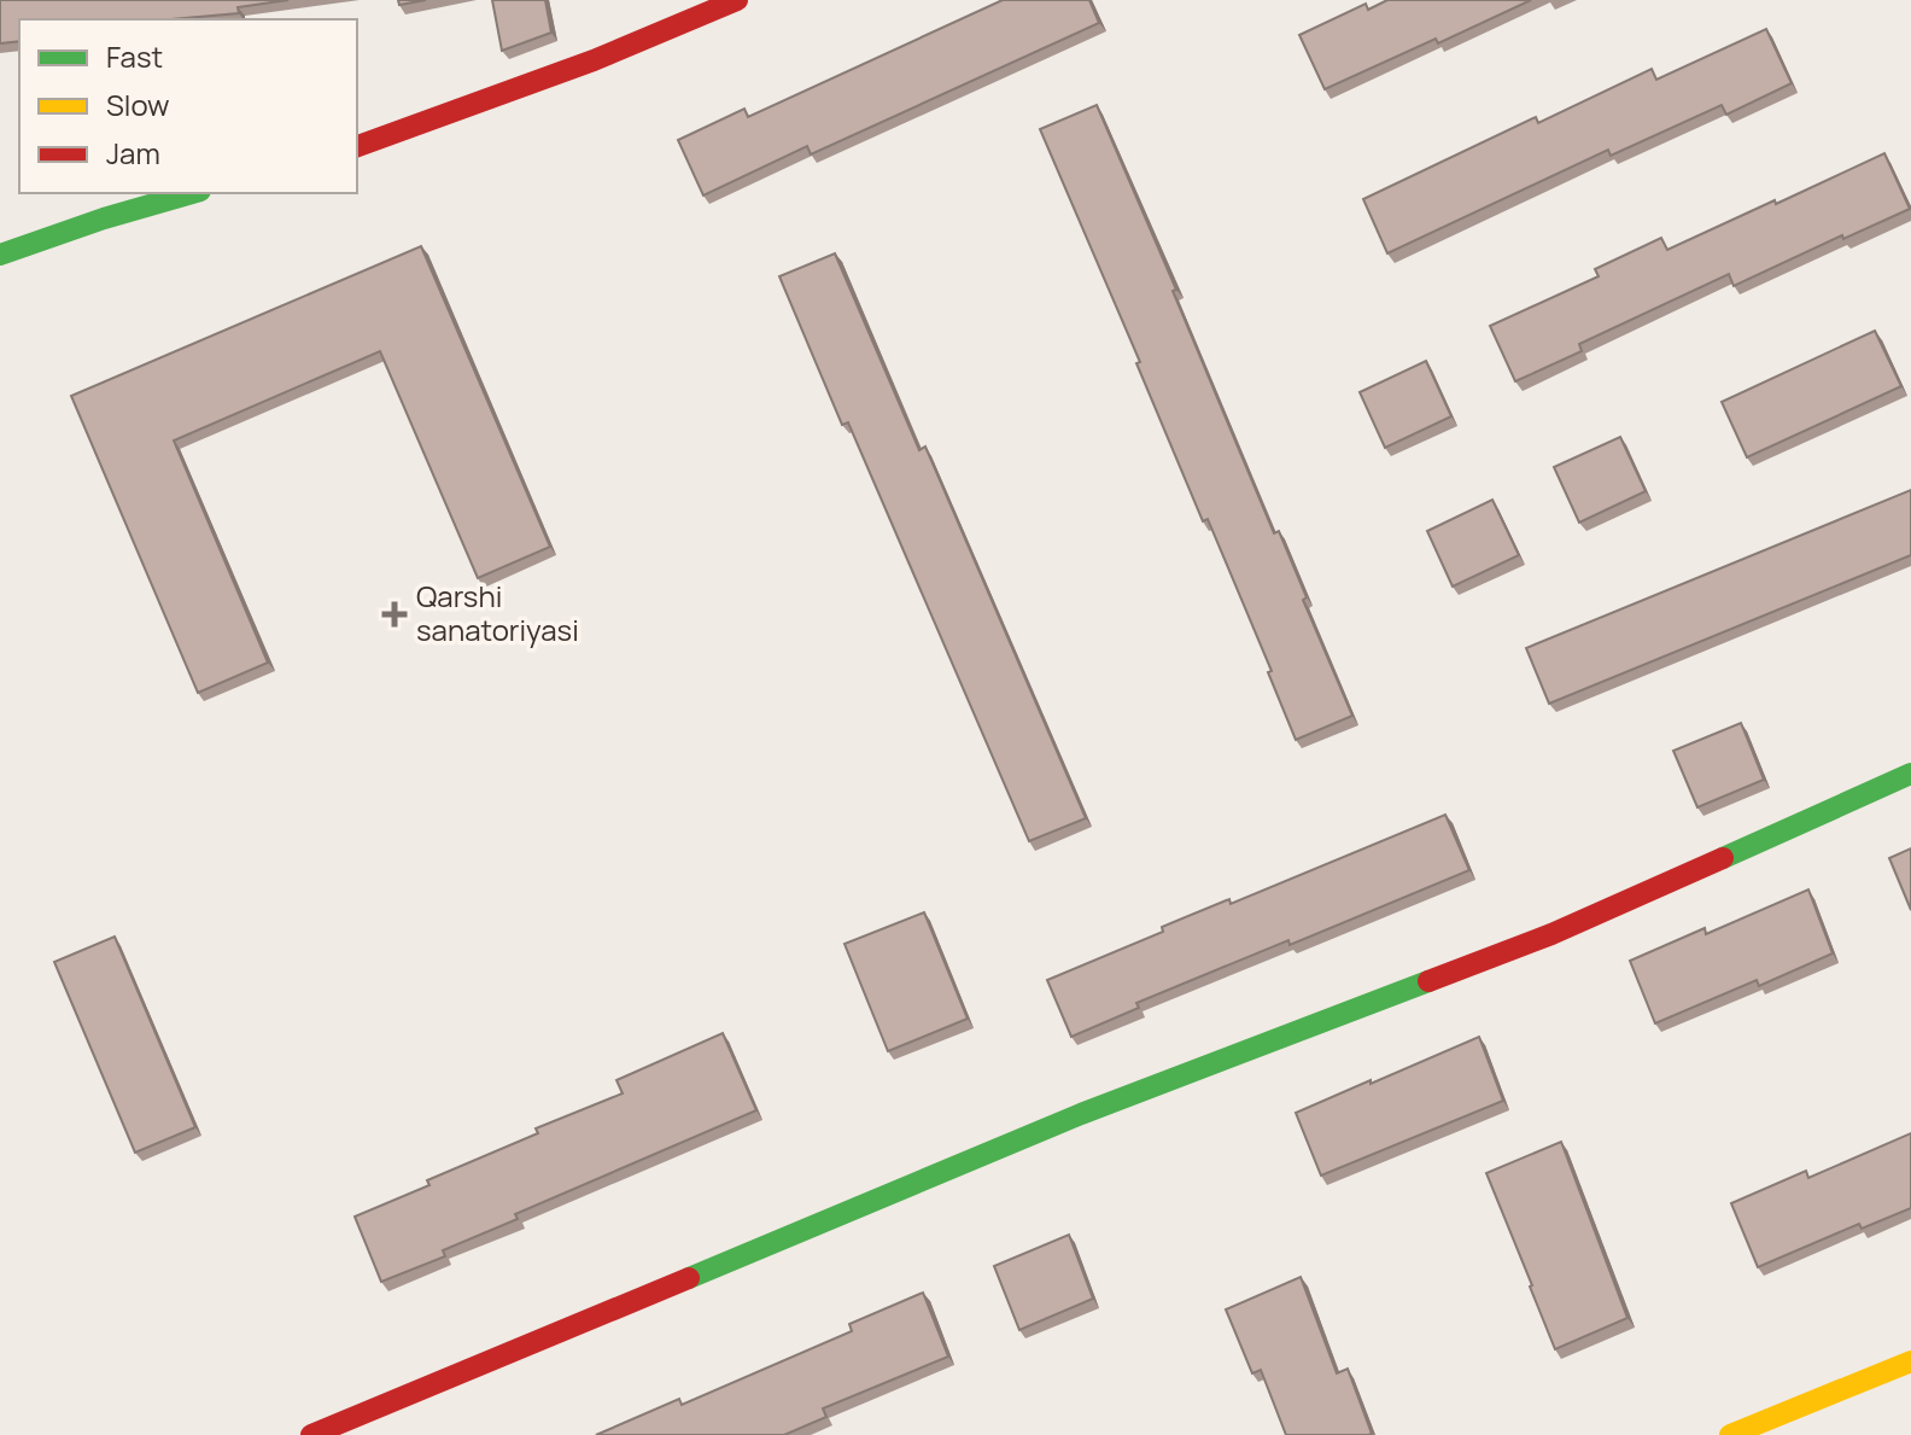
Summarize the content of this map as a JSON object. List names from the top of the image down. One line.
{"places":{"health":["Qarshi sanatoriyasi"]},"legend":["Fast","Slow","Jam"]}
